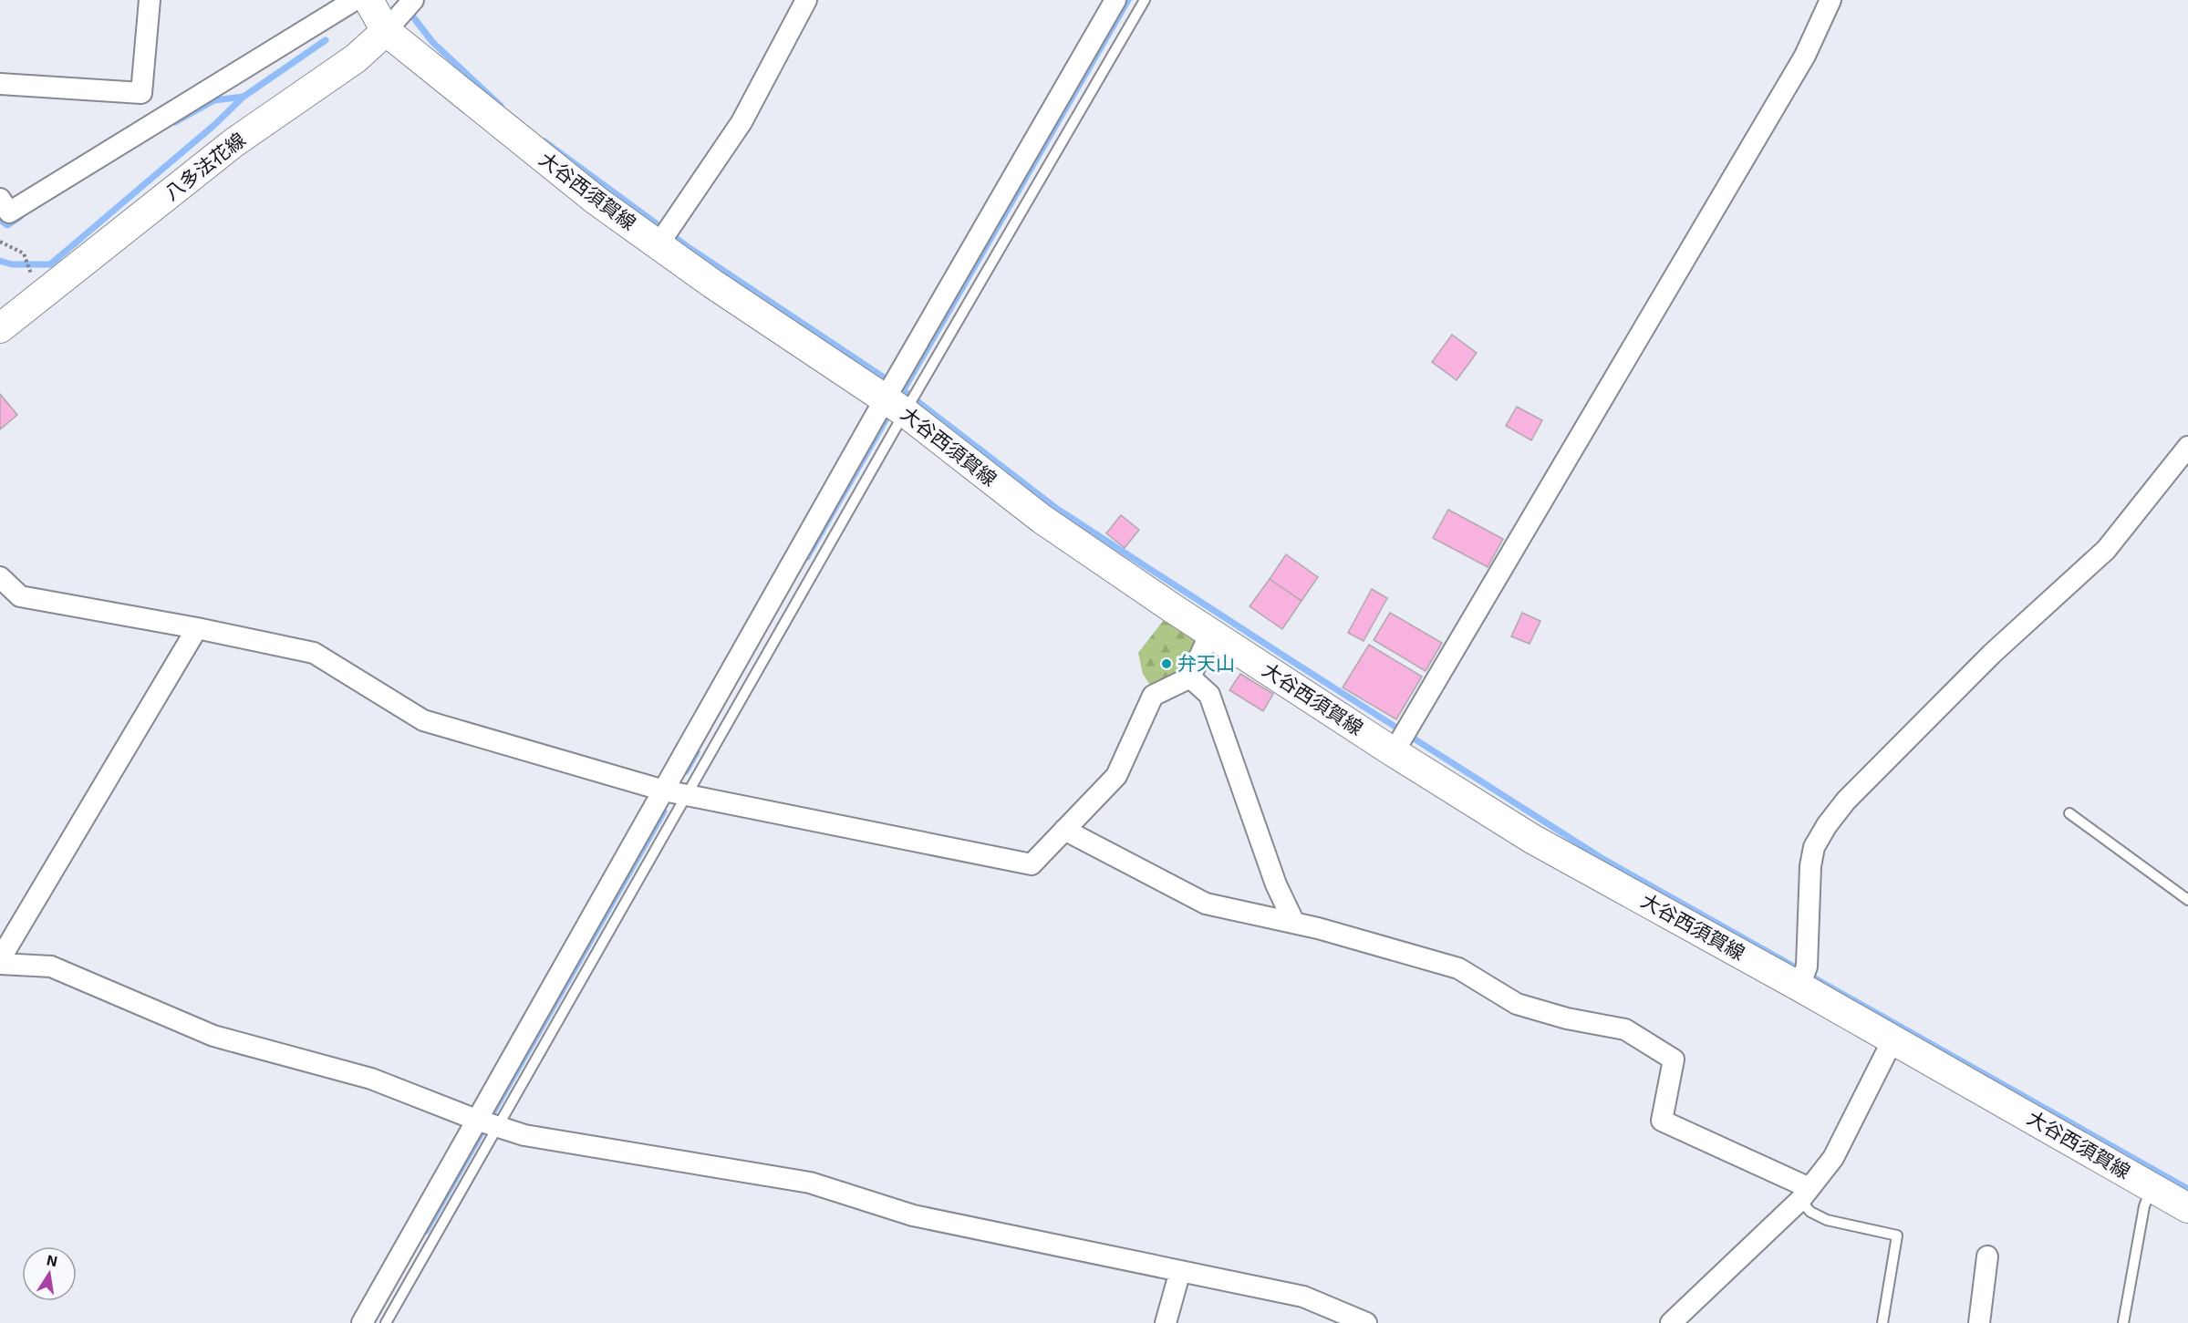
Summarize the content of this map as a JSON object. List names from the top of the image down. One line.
{"streets":{"main road":["八多法花線","大谷西須賀線"]},"crossings":[["八多法花線","大谷西須賀線"]],"places":["弁天山"],"north":"top"}
